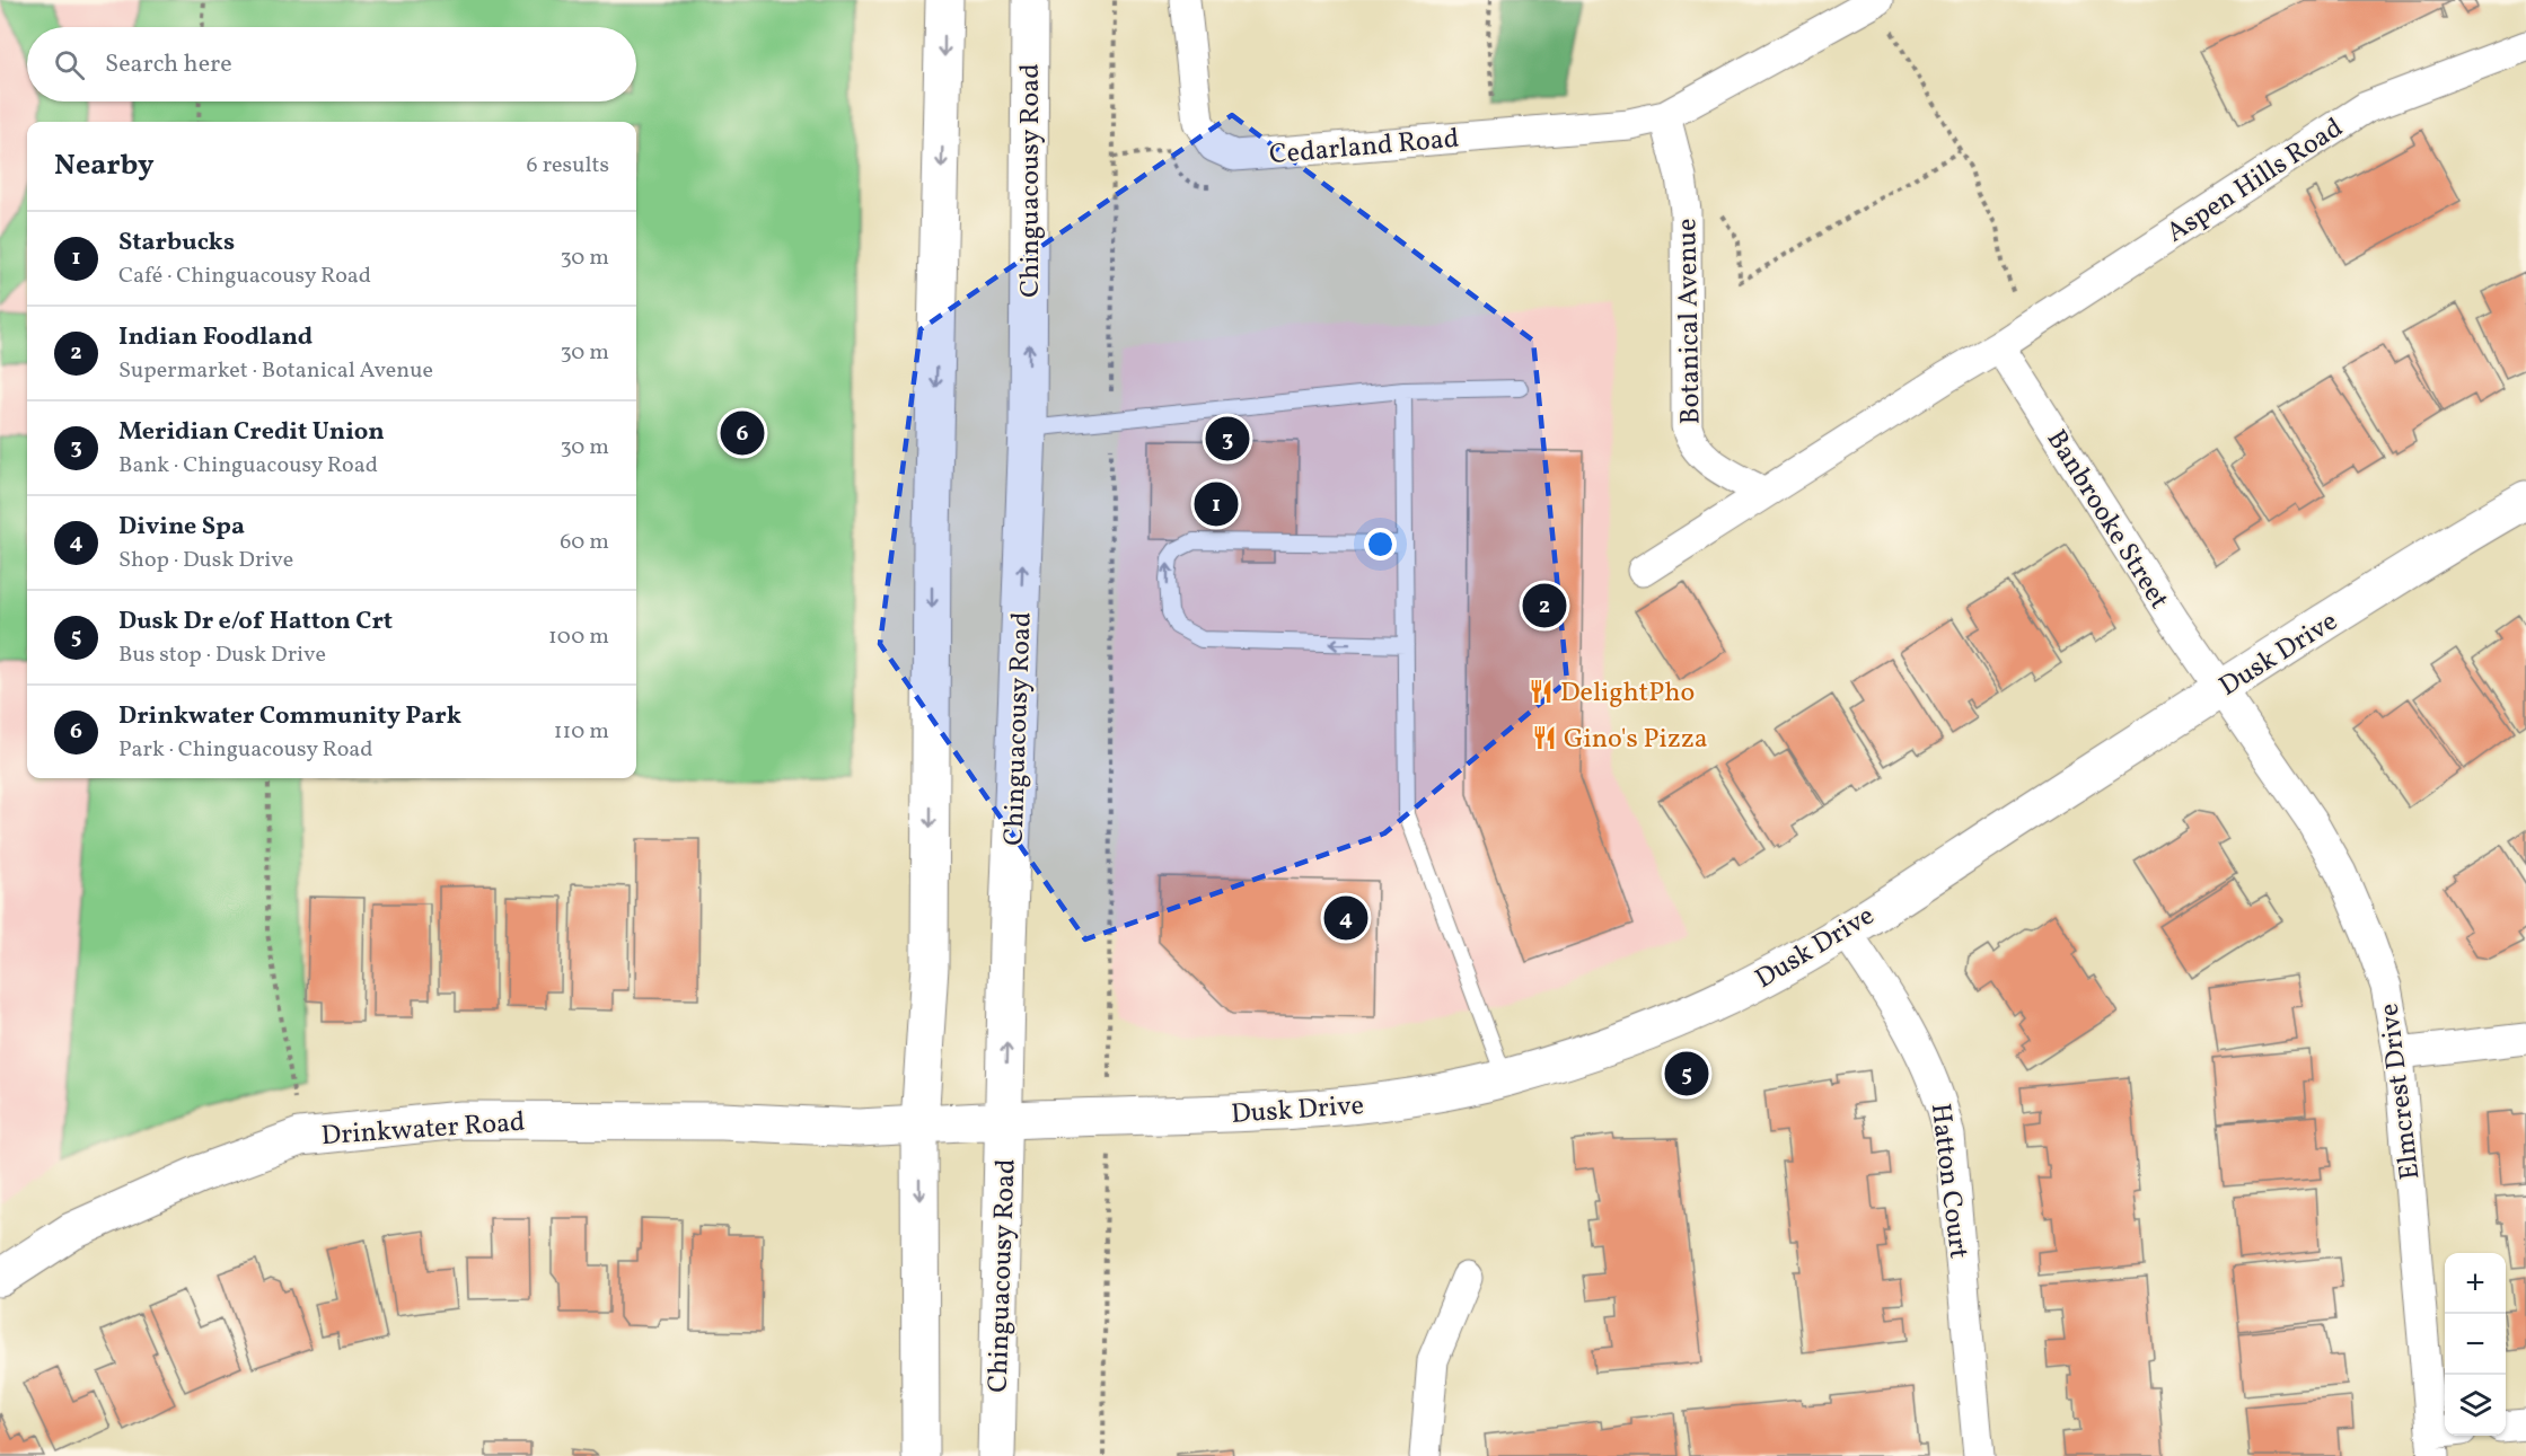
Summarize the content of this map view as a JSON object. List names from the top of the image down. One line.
{"streets":{"main road":["Chinguacousy Road","Dusk Drive","Drinkwater Road"],"street":["Cedarland Road","Aspen Hills Road","Botanical Avenue","Banbrooke Street","Elmcrest Drive","Hatton Court"]},"crossings":[["Cedarland Road","Botanical Avenue"],["Aspen Hills Road","Banbrooke Street"],["Chinguacousy Road","Dusk Drive"],["Banbrooke Street","Dusk Drive"],["Banbrooke Street","Elmcrest Drive"],["Dusk Drive","Elmcrest Drive"],["Dusk Drive","Drinkwater Road"],["Dusk Drive","Hatton Court"]],"places":{"restaurant":["DelightPho","Gino's Pizza"]},"page":{"search":"Search here","heading":["Nearby","6 results"],"list":[{"mark":"1","name":"Starbucks","note":"Café · Chinguacousy Road","value":"30 m"},{"mark":"2","name":"Indian Foodland","note":"Supermarket · Botanical Avenue","value":"30 m"},{"mark":"3","name":"Meridian Credit Union","note":"Bank · Chinguacousy Road","value":"30 m"},{"mark":"4","name":"Divine Spa","note":"Shop · Dusk Drive","value":"60 m"},{"mark":"5","name":"Dusk Dr e/of Hatton Crt","note":"Bus stop · Dusk Drive","value":"100 m"},{"mark":"6","name":"Drinkwater Community Park","note":"Park · Chinguacousy Road","value":"110 m"}],"pins":["6","3","1","2","4","5"],"map_buttons":["+","−"]}}
